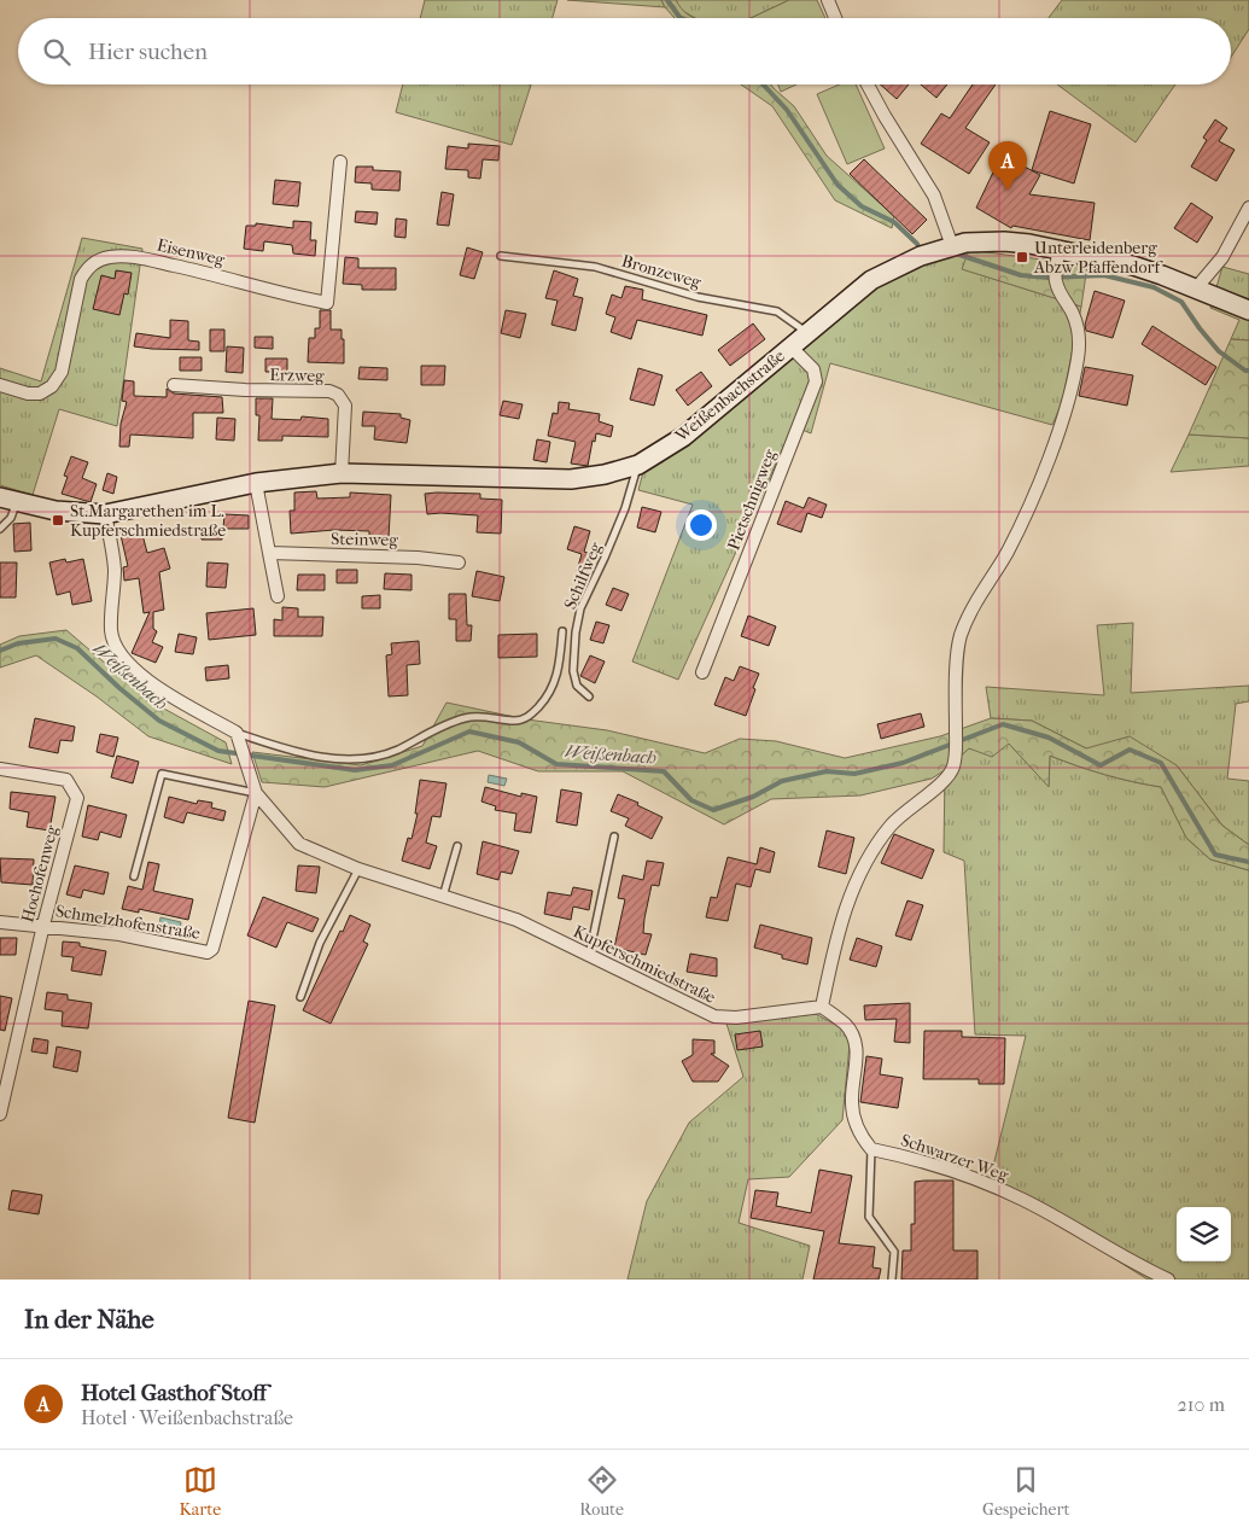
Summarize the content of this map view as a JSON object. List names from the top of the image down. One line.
{"streets":{"main road":["Weißenbachstraße"],"street":["Eisenweg","Erzweg","Pietschnigweg","Steinweg","Hochofenweg","Schmelzhofenstraße","Kupferschmiedstraße","Schwarzer Weg"],"lane":["Bronzeweg","Schilfweg"]},"crossings":[["Bronzeweg","Weißenbachstraße"],["Erzweg","Weißenbachstraße"],["Weißenbachstraße","Pietschnigweg"],["Weißenbachstraße","Schilfweg"],["Hochofenweg","Schmelzhofenstraße"],["Schmelzhofenstraße","Kupferschmiedstraße"]],"water":["Weißenbach"],"places":{"transit":["Unterleidenberg Abzw Pfaffendorf","St.Margarethen im L. Kupferschmiedstraße"]},"page":{"search":"Hier suchen","pins":"A","heading":"In der Nähe","list":[{"mark":"A","name":"Hotel Gasthof Stoff","note":"Hotel · Weißenbachstraße","value":"210 m"}],"nav":["Karte","Route","Gespeichert"]}}
